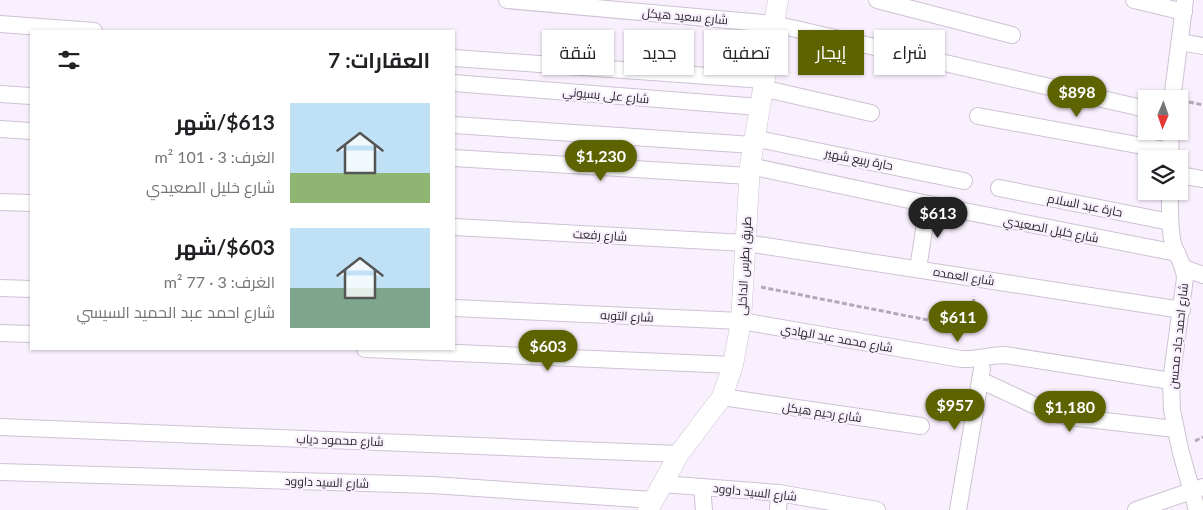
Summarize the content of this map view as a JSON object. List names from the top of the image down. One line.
{"streets":{"street":["شارع سعيد هيكل","شارع على بسيوني","حارة ربيع شهير","حارة عبد السلام","شارع خليل الصعيدي","شارع رفعت","طريق بطرس الداخلى","شارع العمده","شارع التوبه","شارع احمد جاد محسن","شارع محمد عبد الهادي","شارع رحيم هيكل","شارع محمود دياب","شارع السيد داوود"]},"crossings":[["شارع سعيد هيكل","طريق بطرس الداخلى"],["شارع على بسيوني","طريق بطرس الداخلى"],["حارة ربيع شهير","طريق بطرس الداخلى"],["حارة عبد السلام","شارع احمد جاد محسن"],["شارع خليل الصعيدي","طريق بطرس الداخلى"],["شارع خليل الصعيدي","شارع احمد جاد محسن"],["شارع رفعت","طريق بطرس الداخلى"],["شارع رفعت","شارع العمده"],["طريق بطرس الداخلى","شارع العمده"],["طريق بطرس الداخلى","شارع التوبه"],["طريق بطرس الداخلى","شارع محمد عبد الهادي"],["طريق بطرس الداخلى","شارع رحيم هيكل"],["طريق بطرس الداخلى","شارع محمود دياب"],["طريق بطرس الداخلى","شارع السيد داوود"],["شارع العمده","شارع احمد جاد محسن"],["شارع التوبه","شارع محمد عبد الهادي"],["شارع احمد جاد محسن","شارع محمد عبد الهادي"]],"north":"bottom","page":{"chip":["شراء","إيجار","تصفية","جديد","شقة"],"heading":"العقارات: 7","price":["$898","$1,230","$613","$611","$603","$957","$1,180"],"list":[{"name":"$613/شهر","note":"الغرف: 3 · 101 m² · شارع خليل الصعيدي"},{"name":"$603/شهر","note":"الغرف: 3 · 77 m² · شارع احمد عبد الحميد السيسي"}]}}
